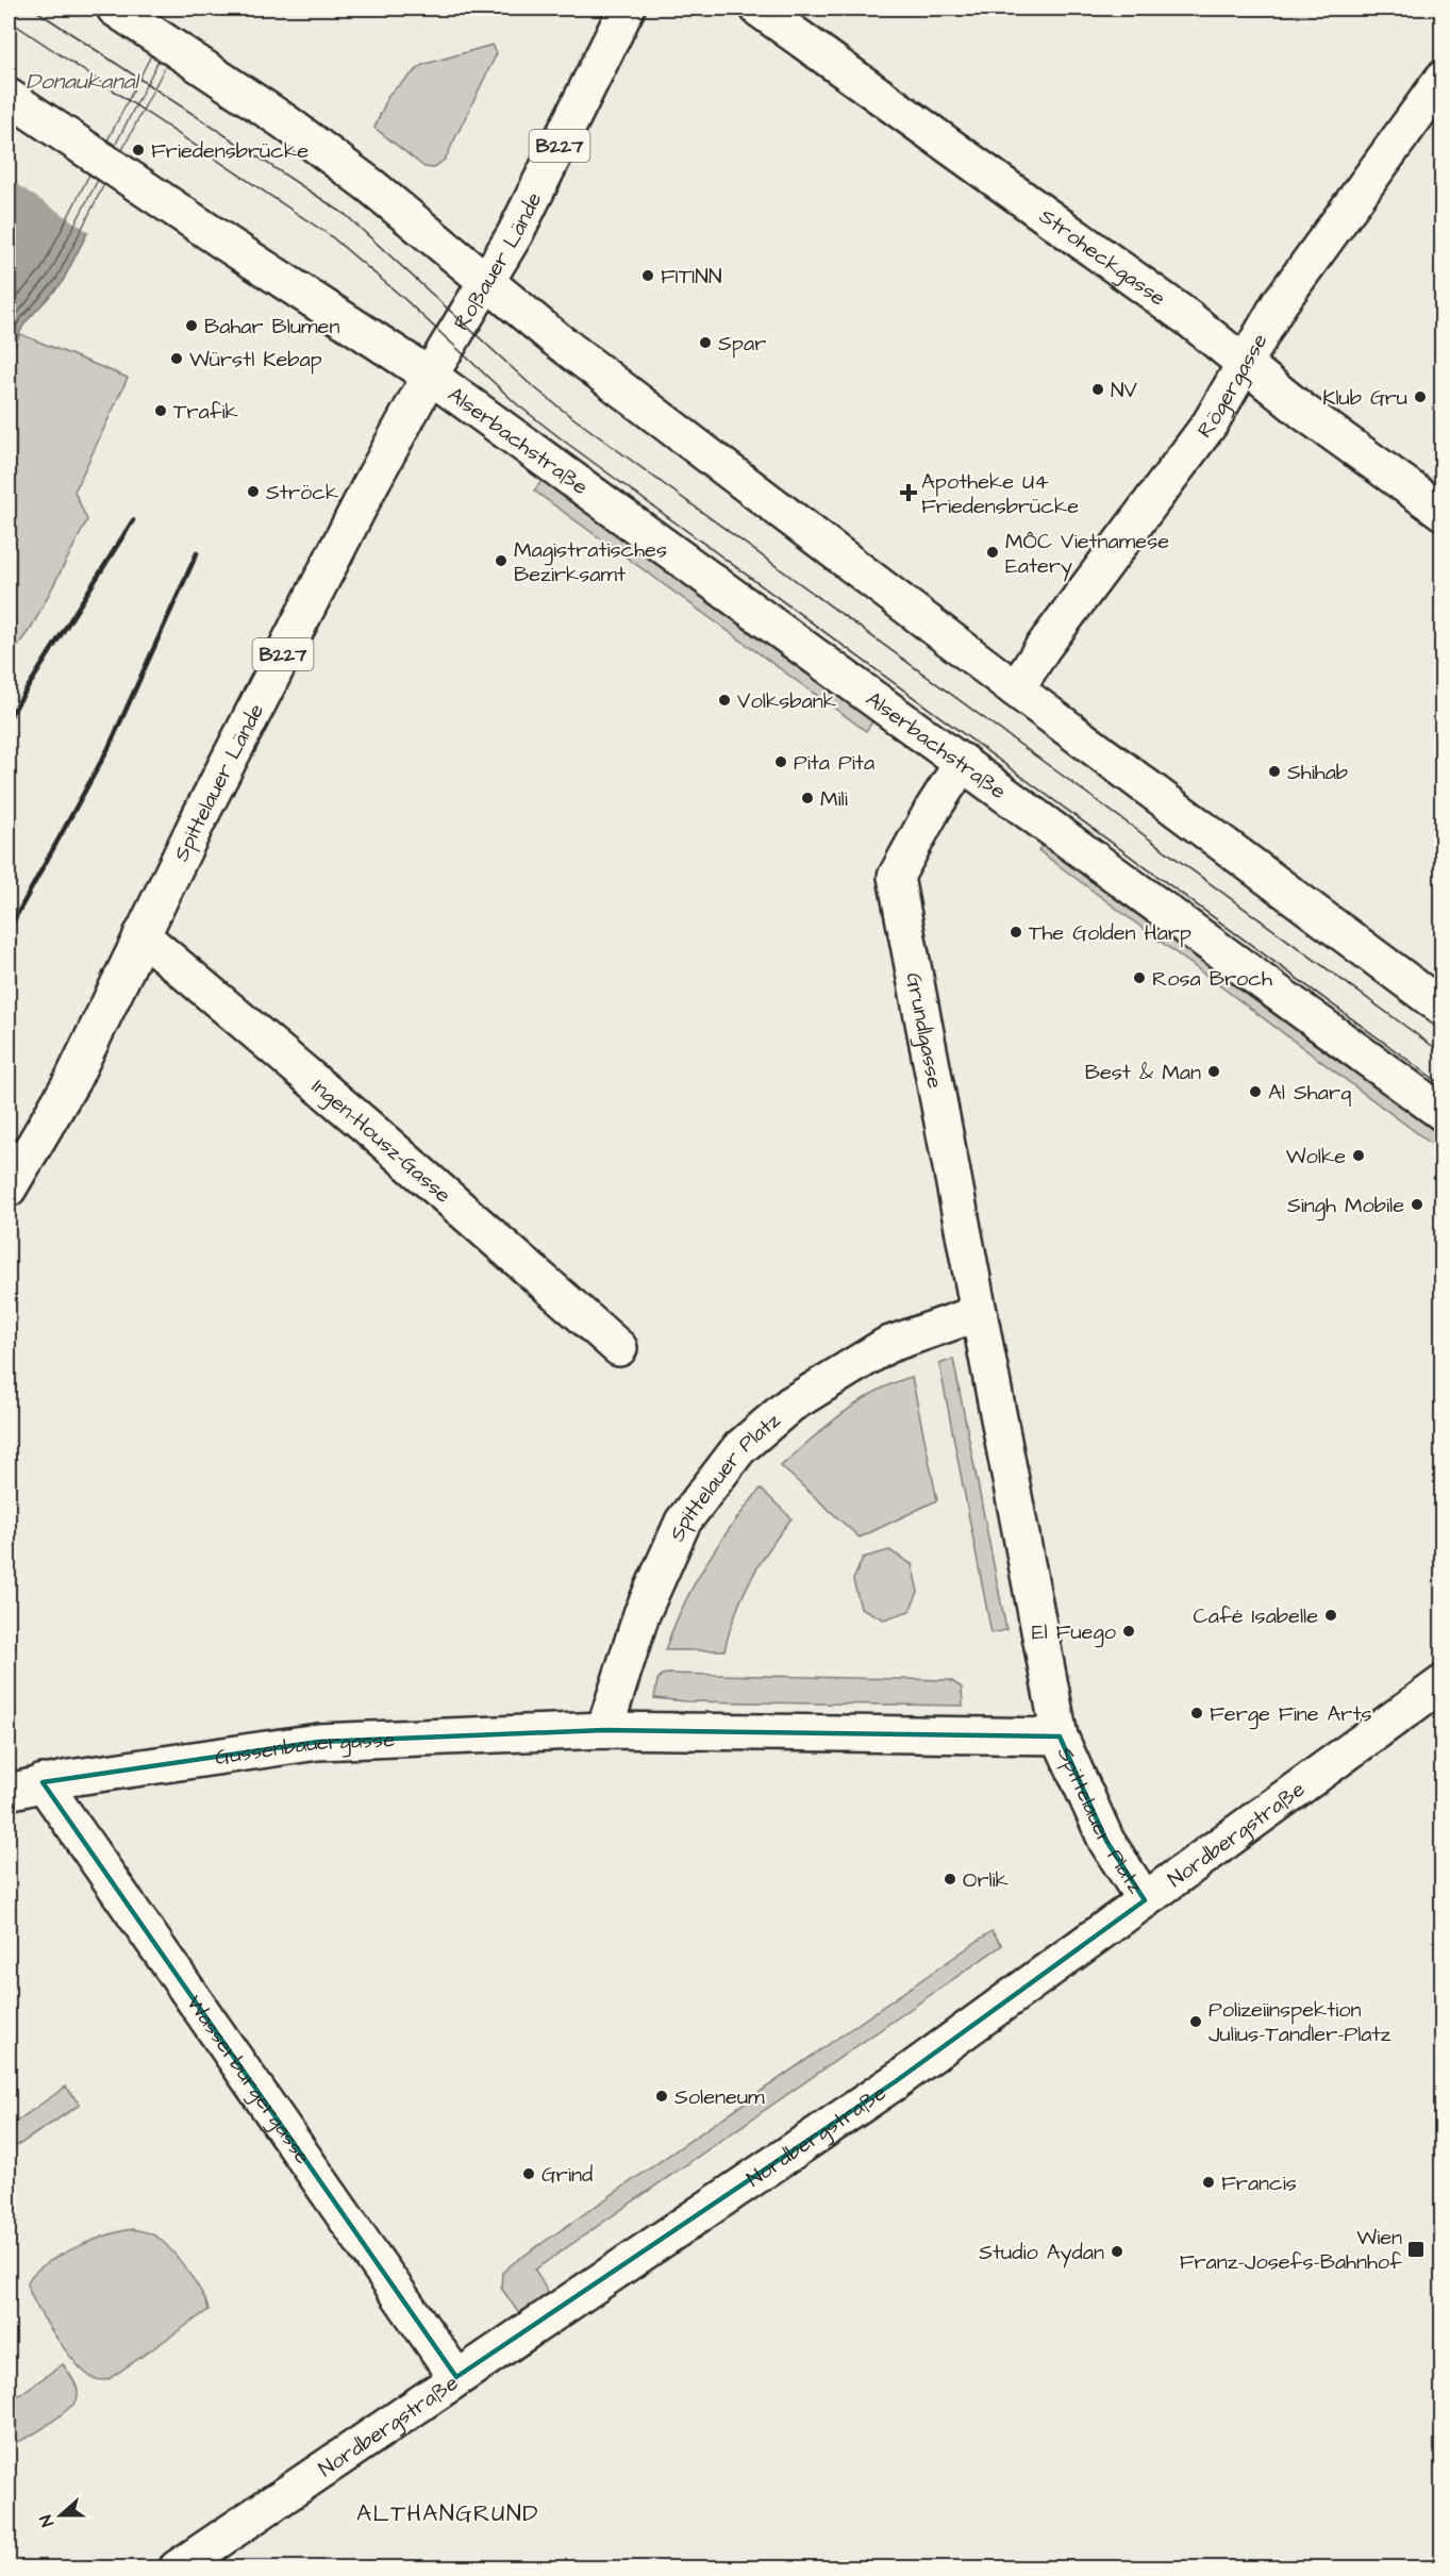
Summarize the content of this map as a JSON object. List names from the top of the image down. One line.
{"streets":{"street":["B227","Stroheckgasse","Roßauer Lände","Rögergasse","Alserbachstraße","Spittelauer Lände","Grundlgasse","Ingen-Housz-Gasse","Spittelauer Platz","Gussenbauergasse","Nordbergstraße","Wasserburgergasse"]},"crossings":[["Stroheckgasse","Rögergasse"],["Roßauer Lände","Alserbachstraße"],["Roßauer Lände","Spittelauer Lände"],["Alserbachstraße","Spittelauer Lände"],["Alserbachstraße","Grundlgasse"],["Spittelauer Lände","Ingen-Housz-Gasse"],["Grundlgasse","Spittelauer Platz"],["Spittelauer Platz","Gussenbauergasse"],["Spittelauer Platz","Nordbergstraße"],["Gussenbauergasse","Wasserburgergasse"],["Nordbergstraße","Wasserburgergasse"]],"districts":["ALTHANGRUND"],"water":["Donaukanal"],"places":{"other":["Friedensbrücke","FITINN","Bahar Blumen","Spar","Würstl Kebap","NV","Klub Gru","Trafik","Ströck","MÔC Vietnamese Eatery","Magistratisches Bezirksamt","Volksbank","Pita Pita","Shihab","Mili","The Golden Harp","Rosa Broch","Best & Man","Al Sharq","Wolke","Singh Mobile","Café Isabelle","El Fuego","Ferge Fine Arts","Orlik","Polizeiinspektion Julius-Tandler-Platz","Soleneum","Grind","Francis","Studio Aydan"],"health":["Apotheke U4 Friedensbrücke"],"transit":["Wien Franz-Josefs-Bahnhof"]},"north":"left"}
